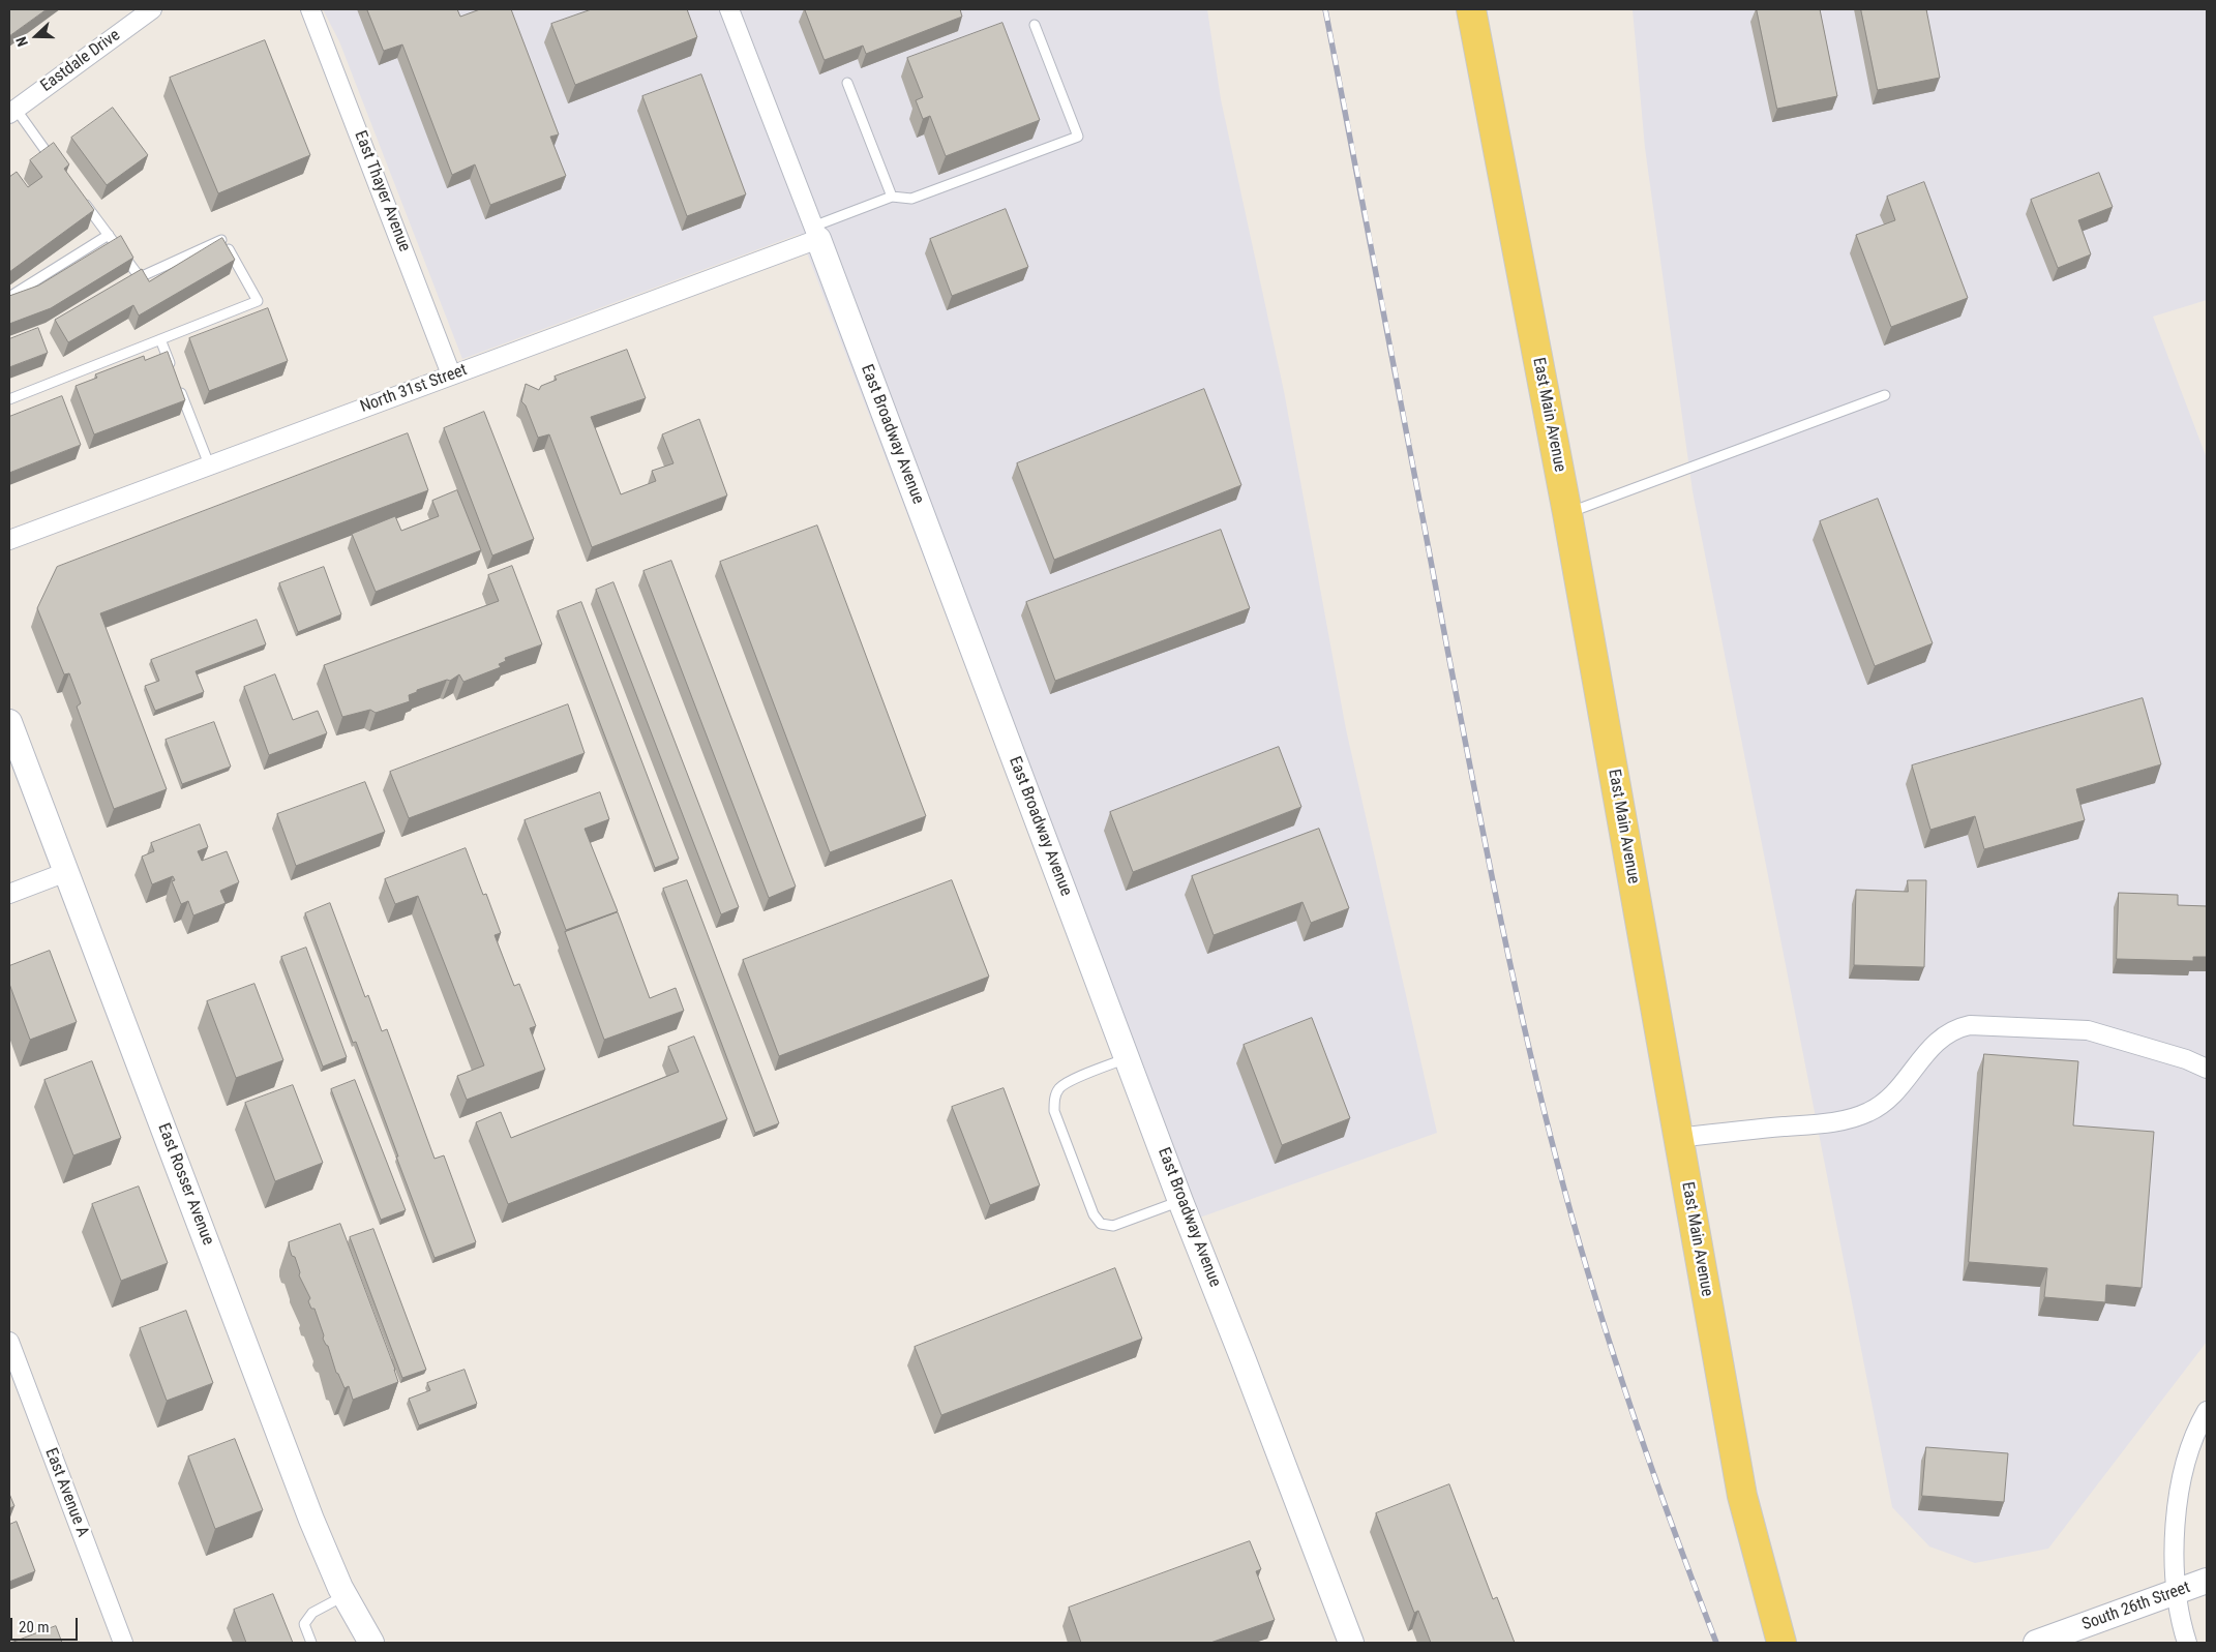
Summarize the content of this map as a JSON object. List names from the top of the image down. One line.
{"streets":{"main road":["East Main Avenue"],"street":["Eastdale Drive","East Thayer Avenue","North 31st Street","East Broadway Avenue","East Rosser Avenue","East Avenue A","South 26th Street"]},"crossings":[["East Thayer Avenue","North 31st Street"],["North 31st Street","East Broadway Avenue"]],"scale_bar":"20 m","north":"left"}
